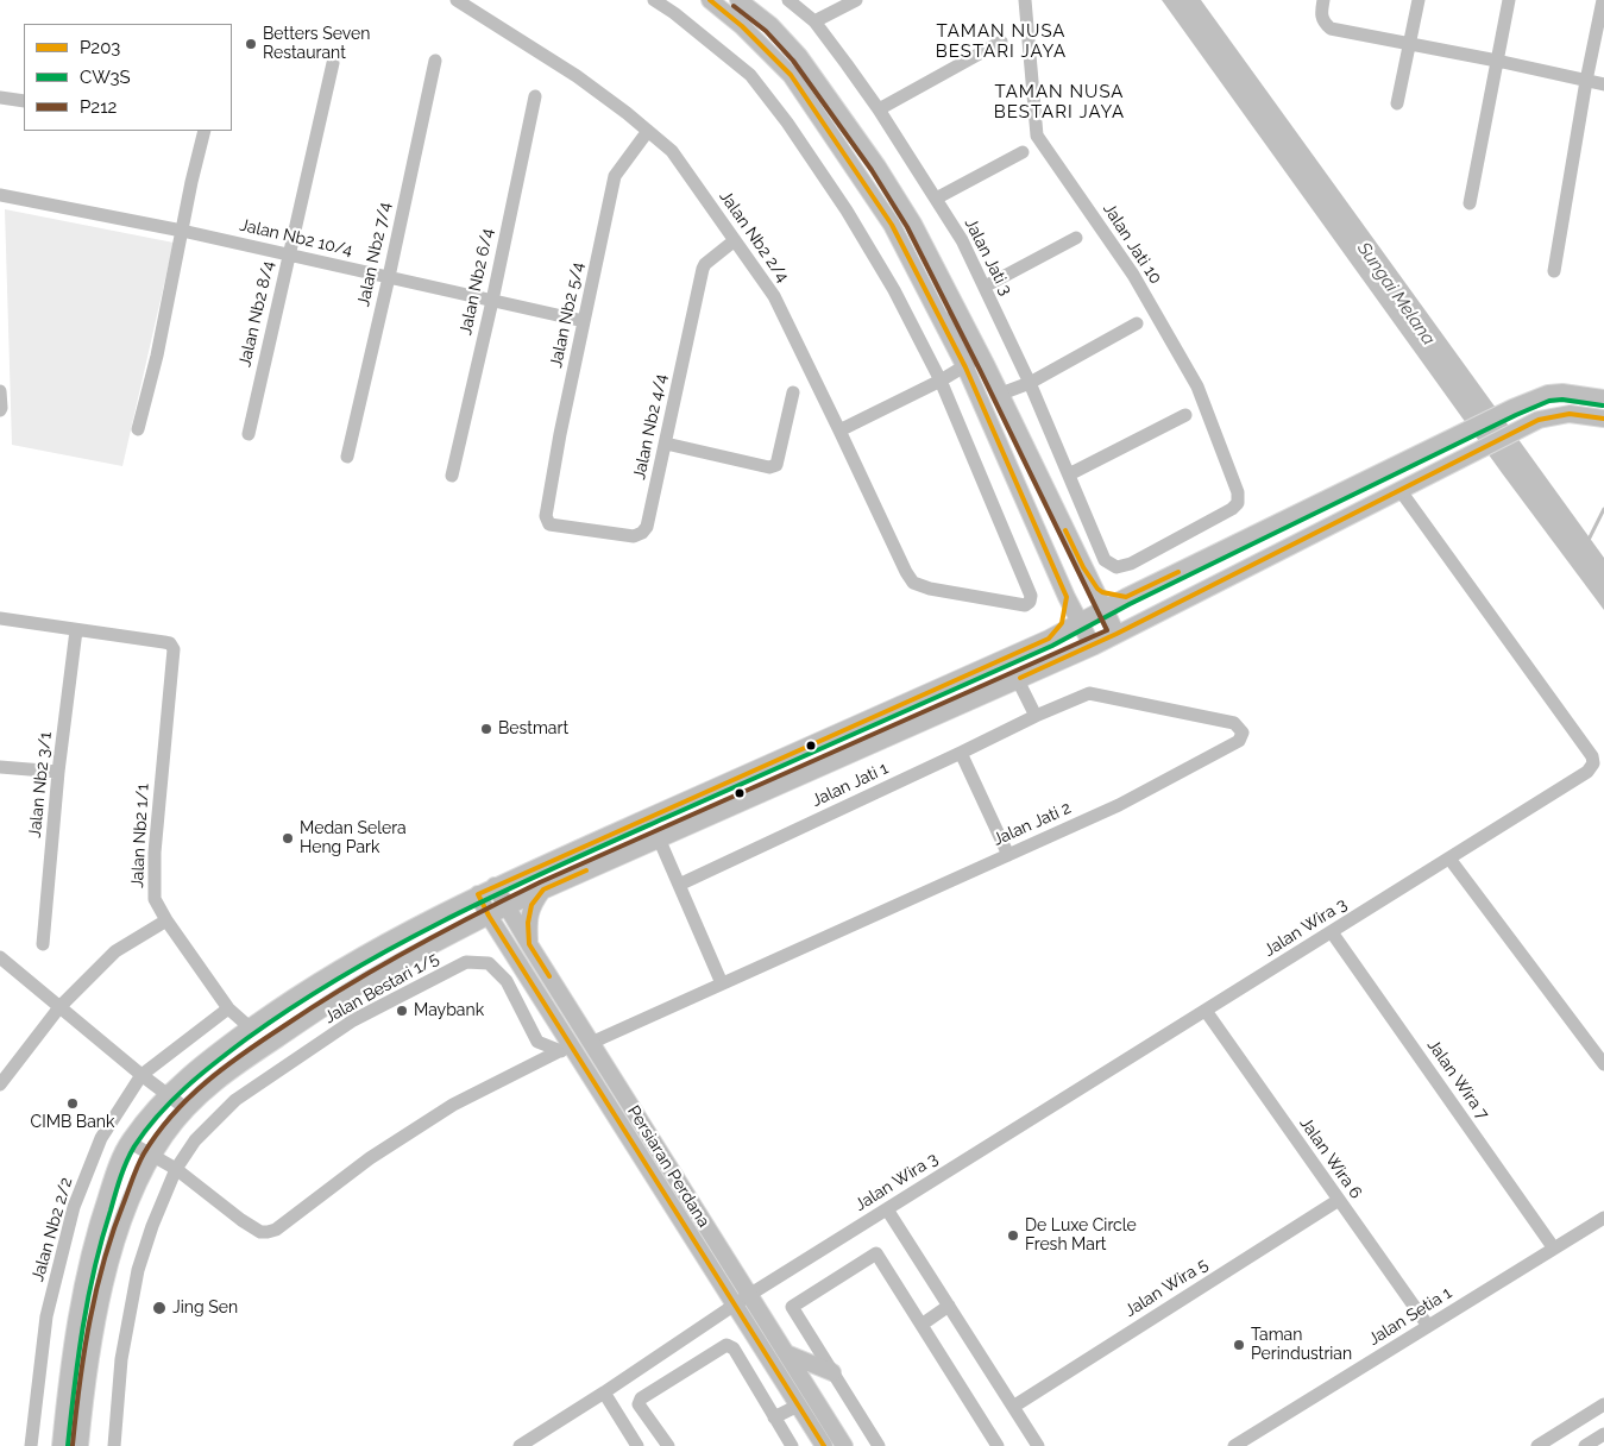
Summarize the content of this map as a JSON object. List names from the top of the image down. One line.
{"streets":{"main road":["Persiaran Perdana"],"street":["Jalan Nb2 2/4","Jalan Nb2 10/4","Jalan Jati 10","Jalan Nb2 7/4","Jalan Jati 3","Jalan Nb2 6/4","Jalan Nb2 8/4","Jalan Nb2 5/4","Jalan Nb2 4/4","Jalan Nb2 3/1","Jalan Jati 1","Jalan Jati 2","Jalan Nb2 1/1","Jalan Wira 3","Jalan Bestari 1/5","Jalan Wira 7","Jalan Wira 6","Jalan Nb2 2/2","Jalan Wira 5","Jalan Setia 1"]},"crossings":[["Jalan Nb2 2/4","Jalan Nb2 5/4"],["Jalan Nb2 2/4","Jalan Nb2 4/4"],["Jalan Nb2 10/4","Jalan Nb2 7/4"],["Jalan Nb2 10/4","Jalan Nb2 6/4"],["Jalan Nb2 10/4","Jalan Nb2 8/4"],["Jalan Nb2 10/4","Jalan Nb2 5/4"],["Jalan Jati 10","Jalan Jati 3"],["Jalan Nb2 5/4","Jalan Nb2 4/4"],["Jalan Nb2 3/1","Jalan Nb2 1/1"],["Jalan Jati 1","Jalan Jati 2"],["Jalan Jati 2","Persiaran Perdana"],["Jalan Nb2 1/1","Jalan Nb2 2/2"],["Jalan Wira 3","Jalan Wira 7"],["Jalan Wira 3","Jalan Wira 6"],["Jalan Wira 3","Persiaran Perdana"],["Jalan Wira 7","Jalan Setia 1"],["Jalan Wira 6","Jalan Wira 5"],["Jalan Wira 6","Jalan Setia 1"]],"districts":["TAMAN NUSA BESTARI JAYA","TAMAN NUSA BESTARI JAYA"],"water":["Sungai Melana"],"places":["Betters Seven Restaurant","Bestmart","Medan Selera Heng Park","Maybank","CIMB Bank","De Luxe Circle Fresh Mart","Jing Sen","Taman Perindustrian"],"lines":["transit line P203","transit line P212","transit line CW3S"],"legend":["P203","CW3S","P212"]}
